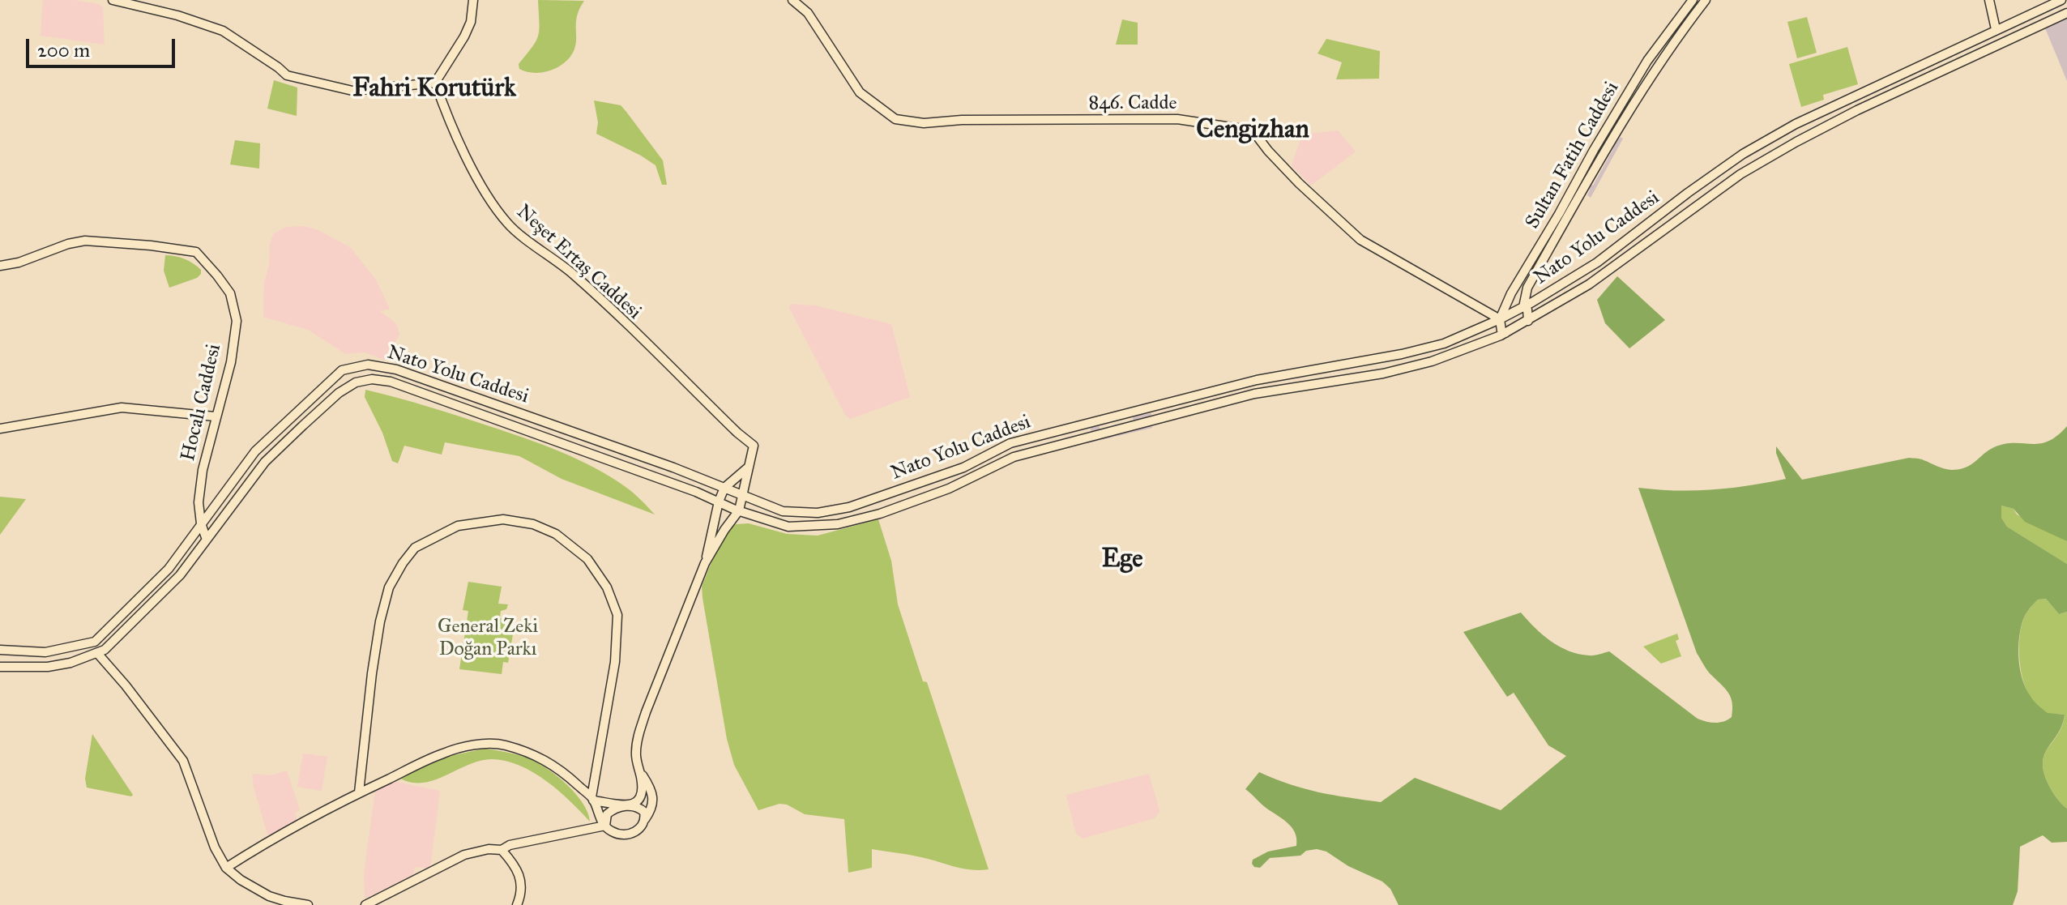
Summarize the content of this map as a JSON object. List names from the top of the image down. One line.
{"streets":{"main road":["846. Cadde","Sultan Fatih Caddesi","Nato Yolu Caddesi","Neşet Ertaş Caddesi","Hocalı Caddesi"]},"crossings":[["846. Cadde","Sultan Fatih Caddesi"],["846. Cadde","Nato Yolu Caddesi"],["Sultan Fatih Caddesi","Nato Yolu Caddesi"],["Nato Yolu Caddesi","Hocalı Caddesi"]],"districts":["Fahri Korutürk","Cengizhan","Ege"],"parks":["General Zeki Doğan Parkı"],"scale_bar":"200 m"}
